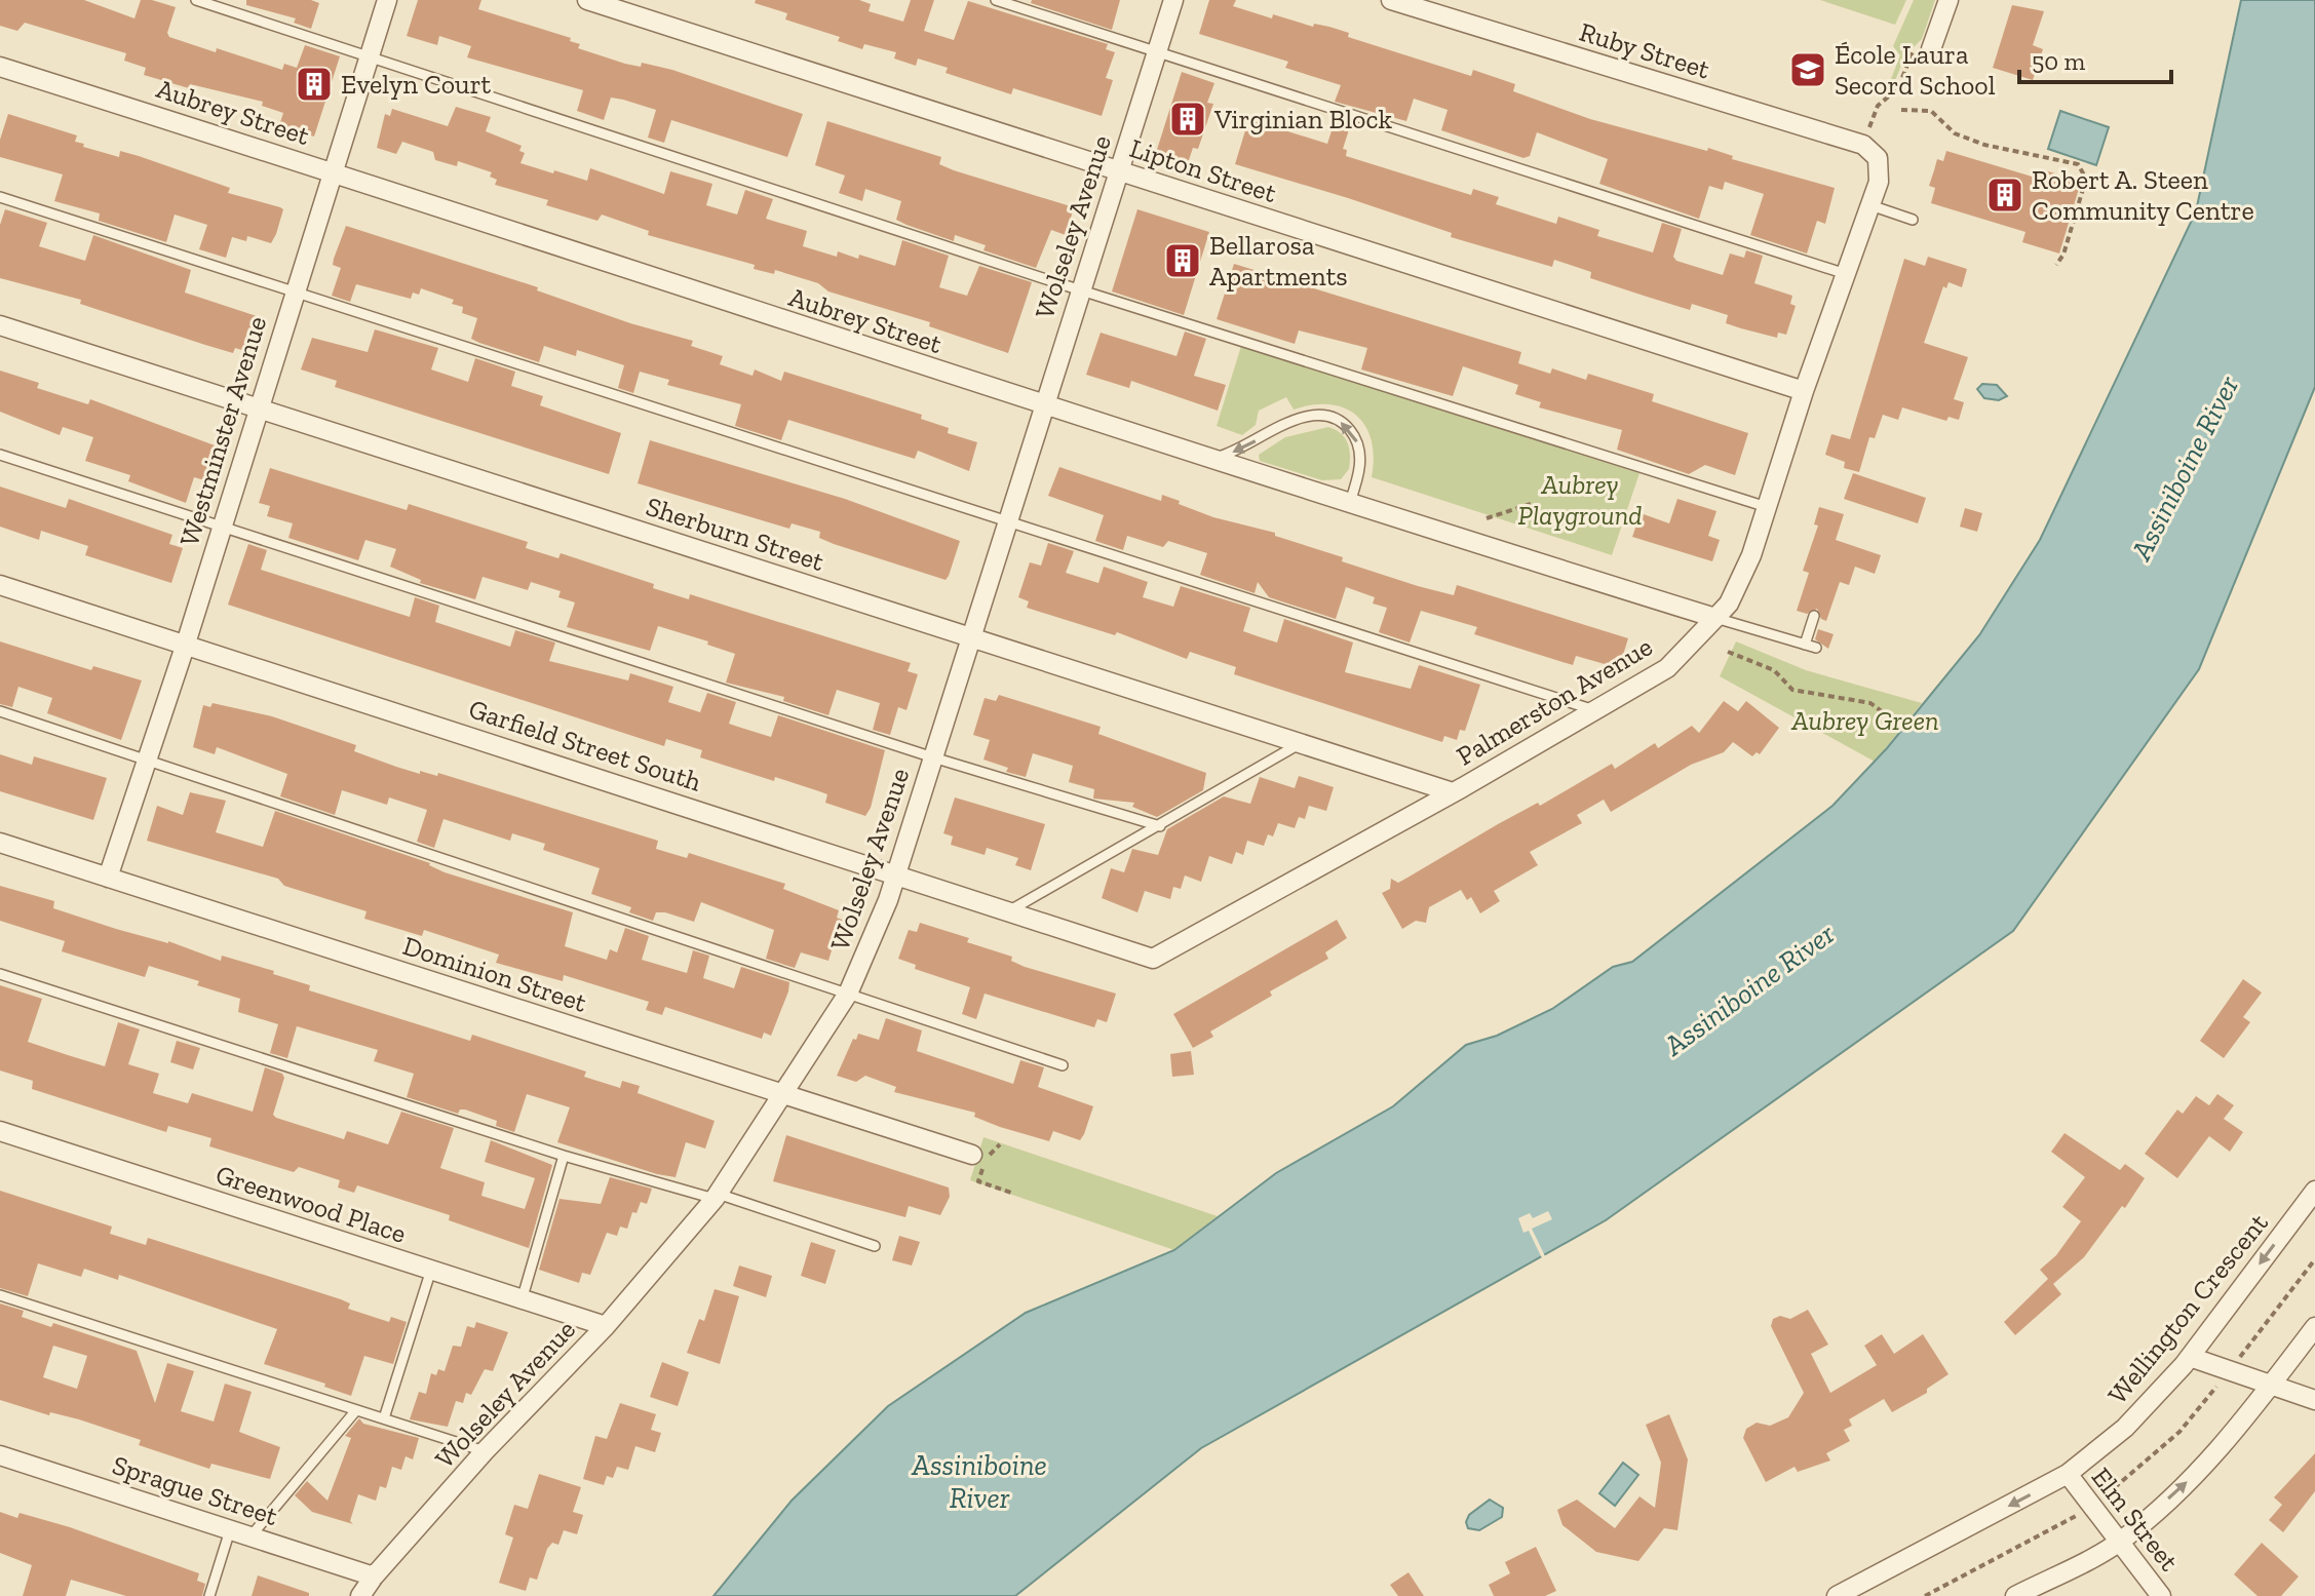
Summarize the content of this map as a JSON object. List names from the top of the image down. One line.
{"streets":{"street":["Ruby Street","Aubrey Street","Lipton Street","Wolseley Avenue","Westminster Avenue","Sherburn Street","Palmerston Avenue","Garfield Street South","Dominion Street","Greenwood Place","Wellington Crescent","Sprague Street","Elm Street"]},"crossings":[["Ruby Street","Palmerston Avenue"],["Aubrey Street","Wolseley Avenue"],["Aubrey Street","Westminster Avenue"],["Aubrey Street","Palmerston Avenue"],["Lipton Street","Wolseley Avenue"],["Lipton Street","Palmerston Avenue"],["Wolseley Avenue","Sherburn Street"],["Wolseley Avenue","Garfield Street South"],["Wolseley Avenue","Dominion Street"],["Wolseley Avenue","Greenwood Place"],["Wolseley Avenue","Sprague Street"],["Westminster Avenue","Sherburn Street"],["Westminster Avenue","Garfield Street South"],["Westminster Avenue","Dominion Street"],["Sherburn Street","Palmerston Avenue"],["Palmerston Avenue","Garfield Street South"],["Wellington Crescent","Elm Street"]],"water":["Assiniboine River"],"parks":["Aubrey Playground","Aubrey Green"],"places":{"school or university":["École Laura Secord School"],"building":["Evelyn Court","Virginian Block","Robert A. Steen Community Centre","Bellarosa Apartments"]},"scale_bar":"50 m"}
